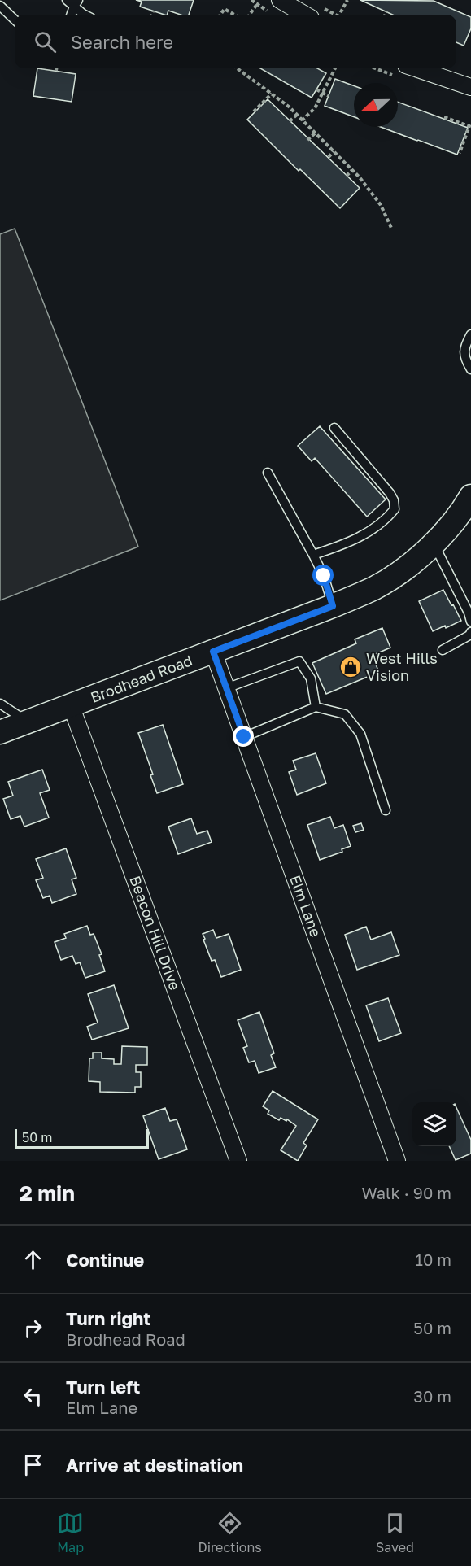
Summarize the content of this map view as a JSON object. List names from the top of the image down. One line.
{"streets":{"main road":["Brodhead Road"],"street":["Elm Lane","Beacon Hill Drive"]},"crossings":[["Brodhead Road","Elm Lane"],["Brodhead Road","Beacon Hill Drive"]],"places":{"shop":["West Hills Vision"]},"scale_bar":"50 m","north":"left","page":{"search":"Search here","scale":"50 m","heading":["2 min","Walk · 90 m"],"list":[["Continue","10 m"],["Turn right","Brodhead Road","50 m"],["Turn left","Elm Lane","30 m"],"Arrive at destination"],"nav":["Map","Directions","Saved"]}}
